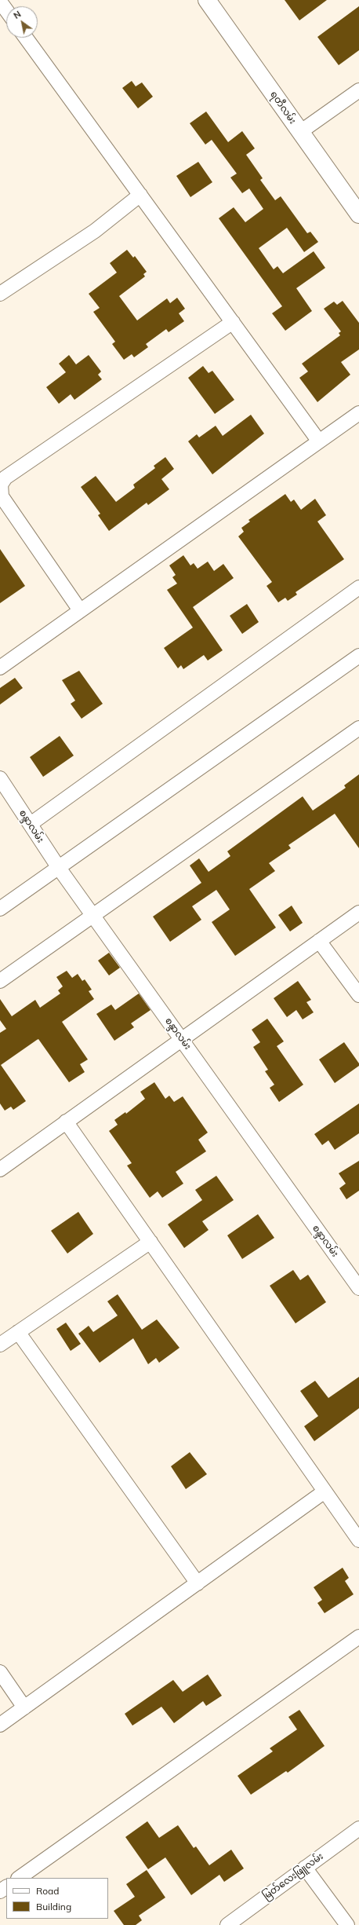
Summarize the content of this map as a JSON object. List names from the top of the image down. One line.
{"streets":{"street":["ရတီလမ်း","စန္ဒာလမ်း","မြတ်လေးဖြူလမ်း"]},"legend":["Road","Building"],"north":"top left"}
